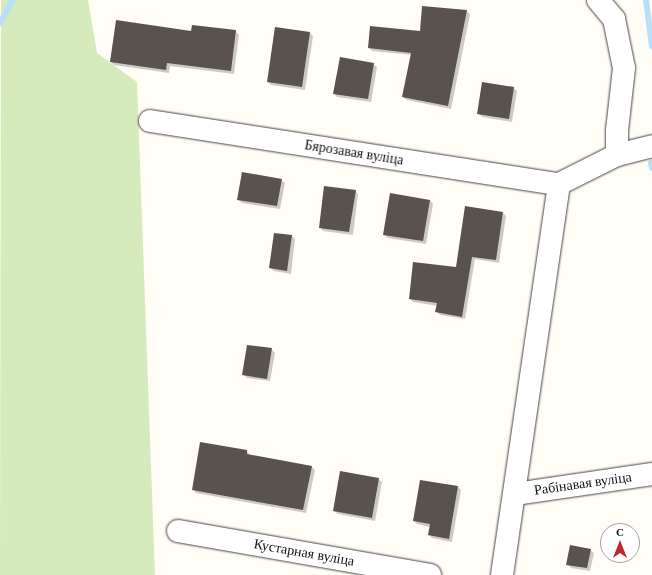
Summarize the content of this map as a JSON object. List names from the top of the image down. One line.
{"streets":{"street":["Бярозавая вуліца","Рабінавая вуліца","Кустарная вуліца"]},"north":"top"}
